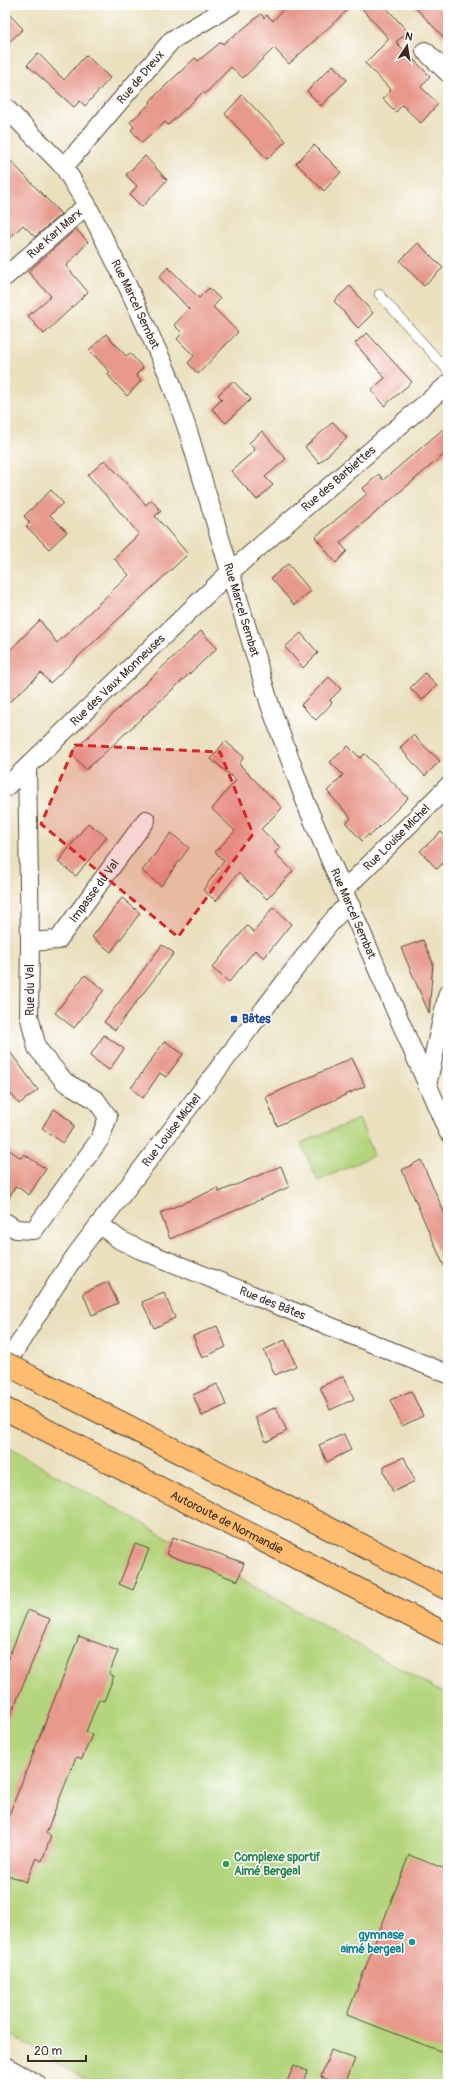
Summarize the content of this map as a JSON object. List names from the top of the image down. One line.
{"streets":{"highway":["Autoroute de Normandie"],"street":["Rue de Dreux","Rue Karl Marx","Rue Marcel Sembat","Rue des Barbiettes","Rue des Vaux Monneuses","Rue Louise Michel","Impasse du Val","Rue du Val","Rue des Bâtes"]},"crossings":[["Rue de Dreux","Rue Marcel Sembat"],["Rue Karl Marx","Rue Marcel Sembat"],["Rue Marcel Sembat","Rue des Barbiettes"],["Rue Marcel Sembat","Rue des Vaux Monneuses"],["Rue Marcel Sembat","Rue Louise Michel"],["Rue des Barbiettes","Rue des Vaux Monneuses"],["Rue des Vaux Monneuses","Rue du Val"],["Rue Louise Michel","Rue des Bâtes"],["Impasse du Val","Rue du Val"]],"places":{"transit":["Bâtes"],"other":["Complexe sportif Aimé Bergeal","gymnase aimé bergeal"]},"scale_bar":"20 m","north":"top"}
